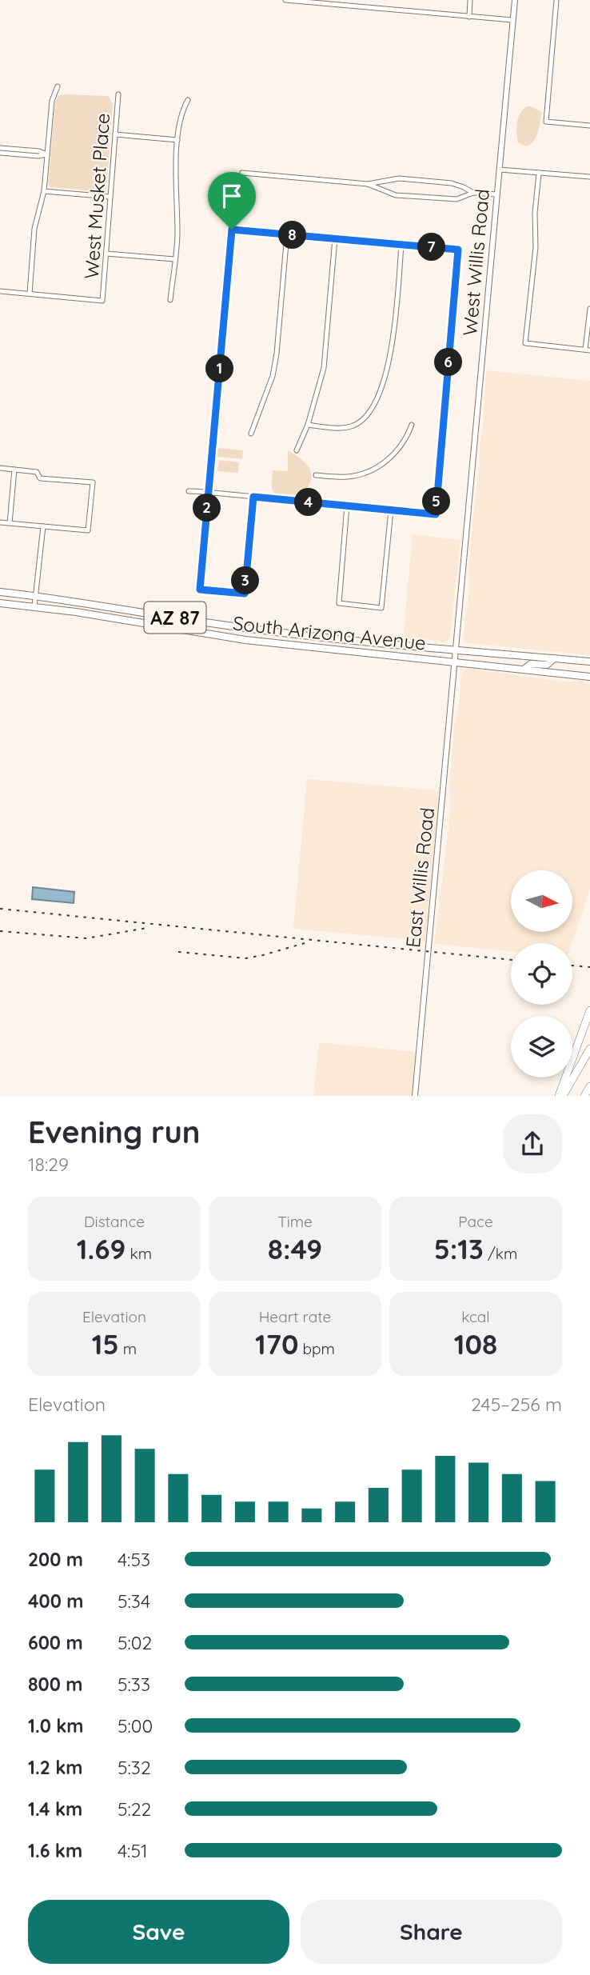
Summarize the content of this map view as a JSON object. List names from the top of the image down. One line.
{"streets":{"main road":["AZ 87","South Arizona Avenue"],"street":["West Musket Place","West Willis Road","East Willis Road"]},"crossings":[["West Willis Road","South Arizona Avenue"],["West Willis Road","East Willis Road"],["South Arizona Avenue","East Willis Road"]],"north":"right","page":{"pins":["8","7","6","1","5","4","2","3"],"heading":["Evening run","18:29"],"stats":[["Distance","1.69 km"],["Time","8:49"],["Pace","5:13 /km"],["Elevation","15 m"],["Heart rate","170 bpm"],["kcal","108"]],"chart":["Elevation","245–256 m"],"list":[{"name":"200 m","note":"4:53"},{"name":"400 m","note":"5:34"},{"name":"600 m","note":"5:02"},{"name":"800 m","note":"5:33"},{"name":"1.0 km","note":"5:00"},{"name":"1.2 km","note":"5:32"},{"name":"1.4 km","note":"5:22"},{"name":"1.6 km","note":"4:51"}],"buttons":["Save","Share"]}}
